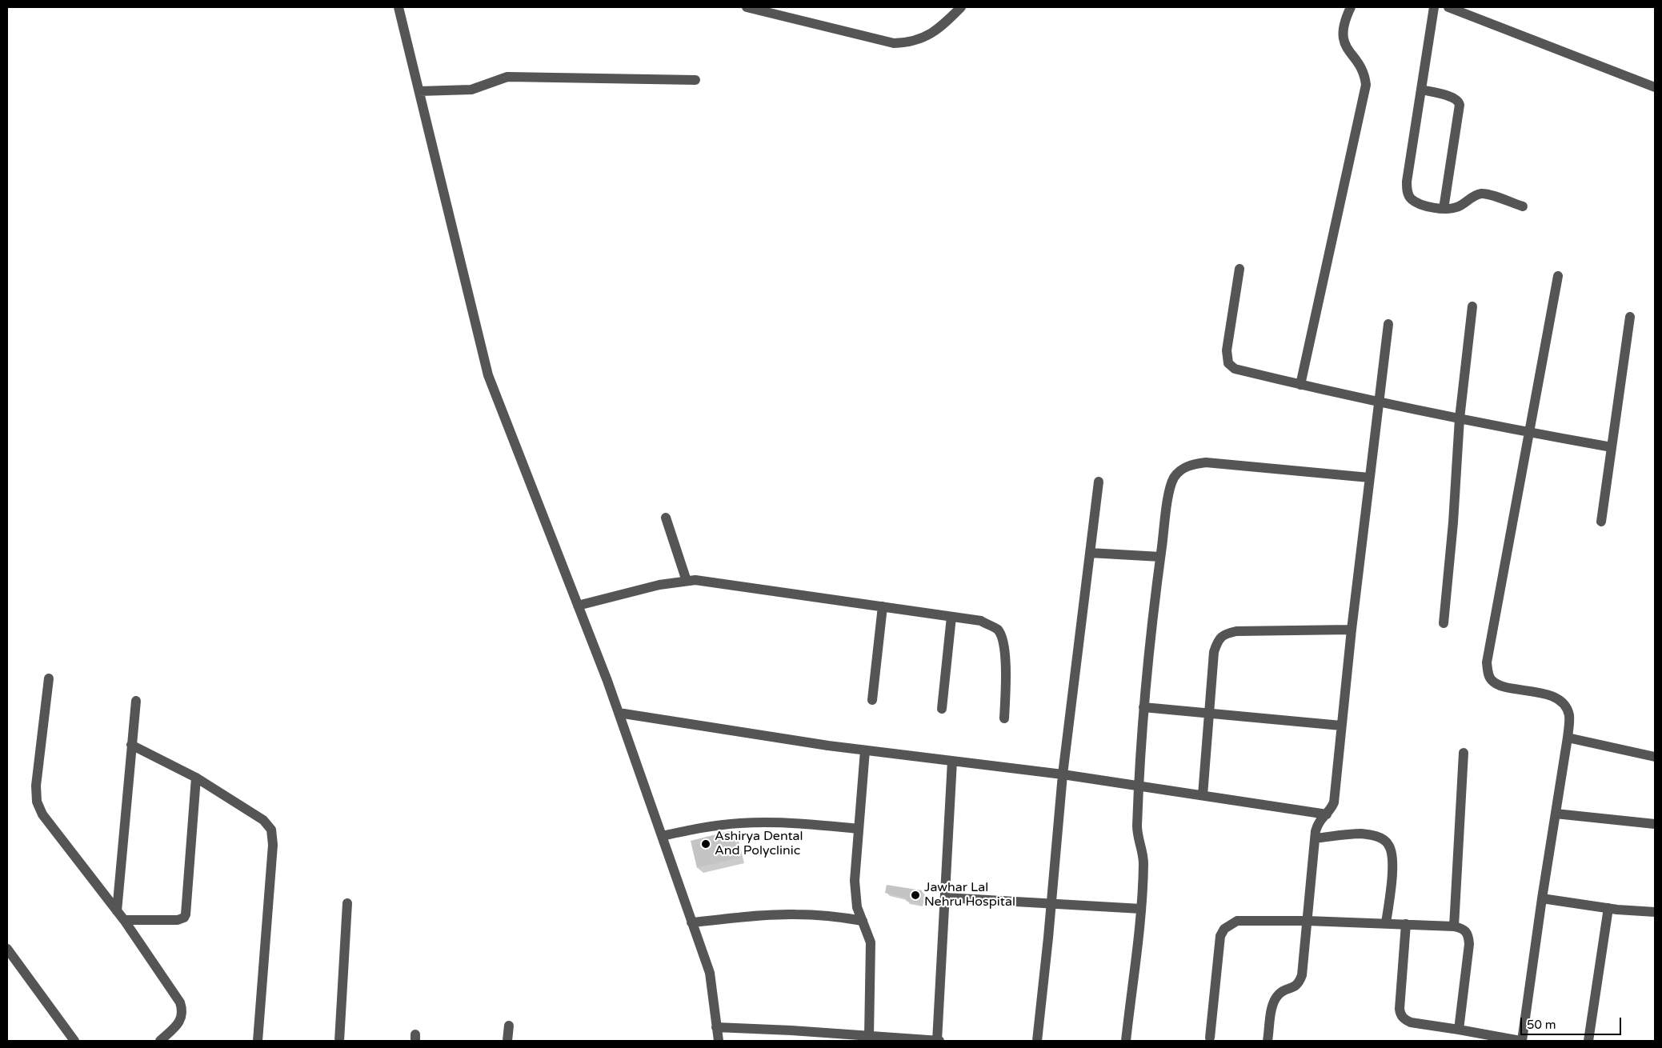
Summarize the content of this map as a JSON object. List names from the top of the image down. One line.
{"places":["Ashirya Dental And Polyclinic","Jawhar Lal Nehru Hospital"],"scale_bar":"50 m"}
